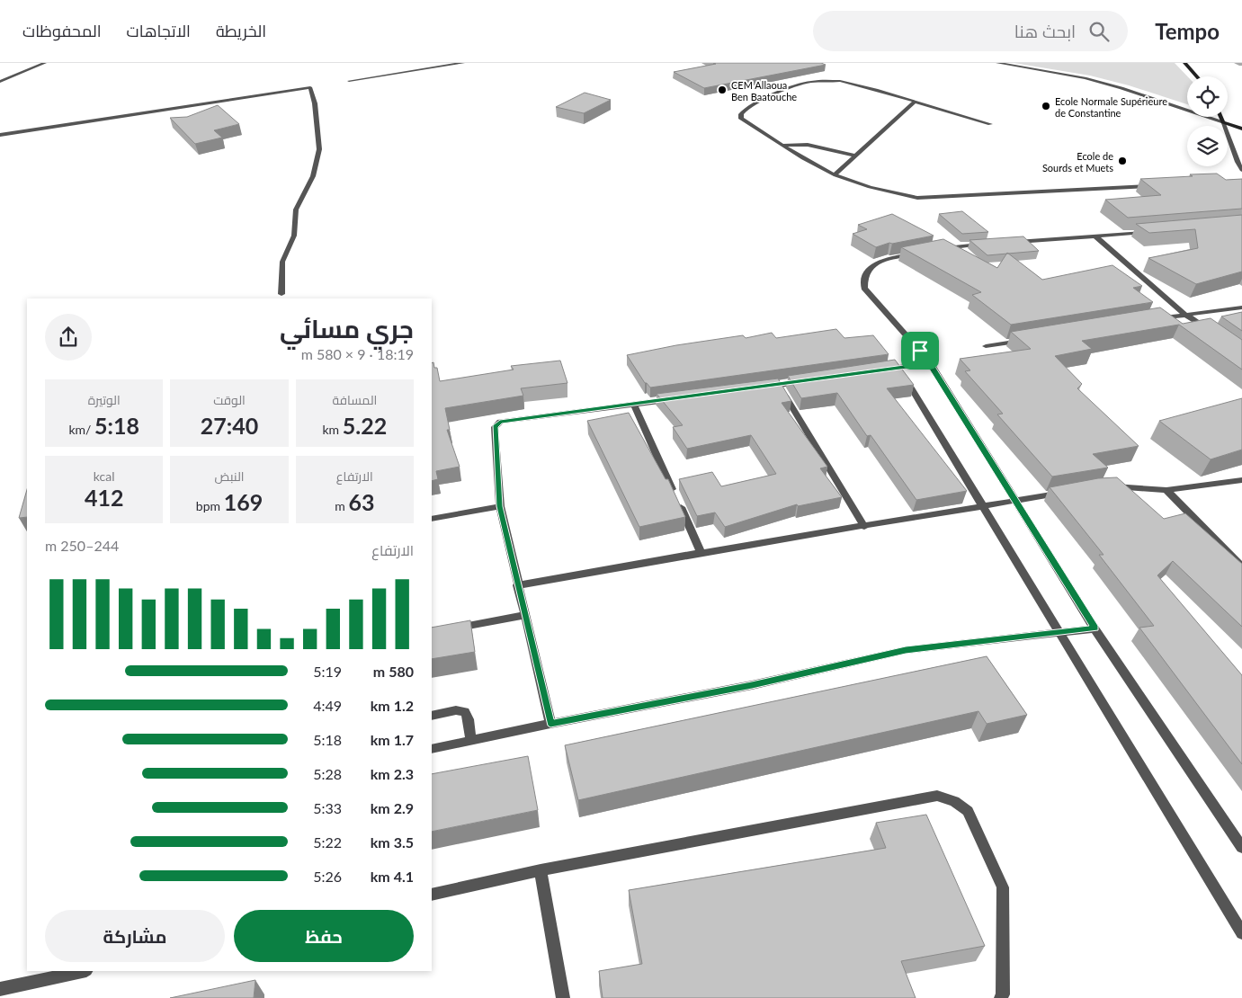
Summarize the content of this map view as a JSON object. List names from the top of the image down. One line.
{"places":["CEM Allaoua Ben Baatouche","Ecole Normale Supérieure de Constantine","Ecole de Sourds et Muets"],"page":{"header":"Tempo","search":"ابحث هنا","nav":["الخريطة","الاتجاهات","المحفوظات"],"heading":["جري مسائي","18:19 · 9 × 580 m"],"stats":[["المسافة","5.22 km"],["الوقت","27:40"],["الوتيرة","5:18 /km"],["الارتفاع","63 m"],["النبض","169 bpm"],["kcal","412"]],"chart":["الارتفاع","244–250 m"],"list":[{"name":"580 m","note":"5:19"},{"name":"1.2 km","note":"4:49"},{"name":"1.7 km","note":"5:18"},{"name":"2.3 km","note":"5:28"},{"name":"2.9 km","note":"5:33"},{"name":"3.5 km","note":"5:22"},{"name":"4.1 km","note":"5:26"}],"buttons":["حفظ","مشاركة"]}}
